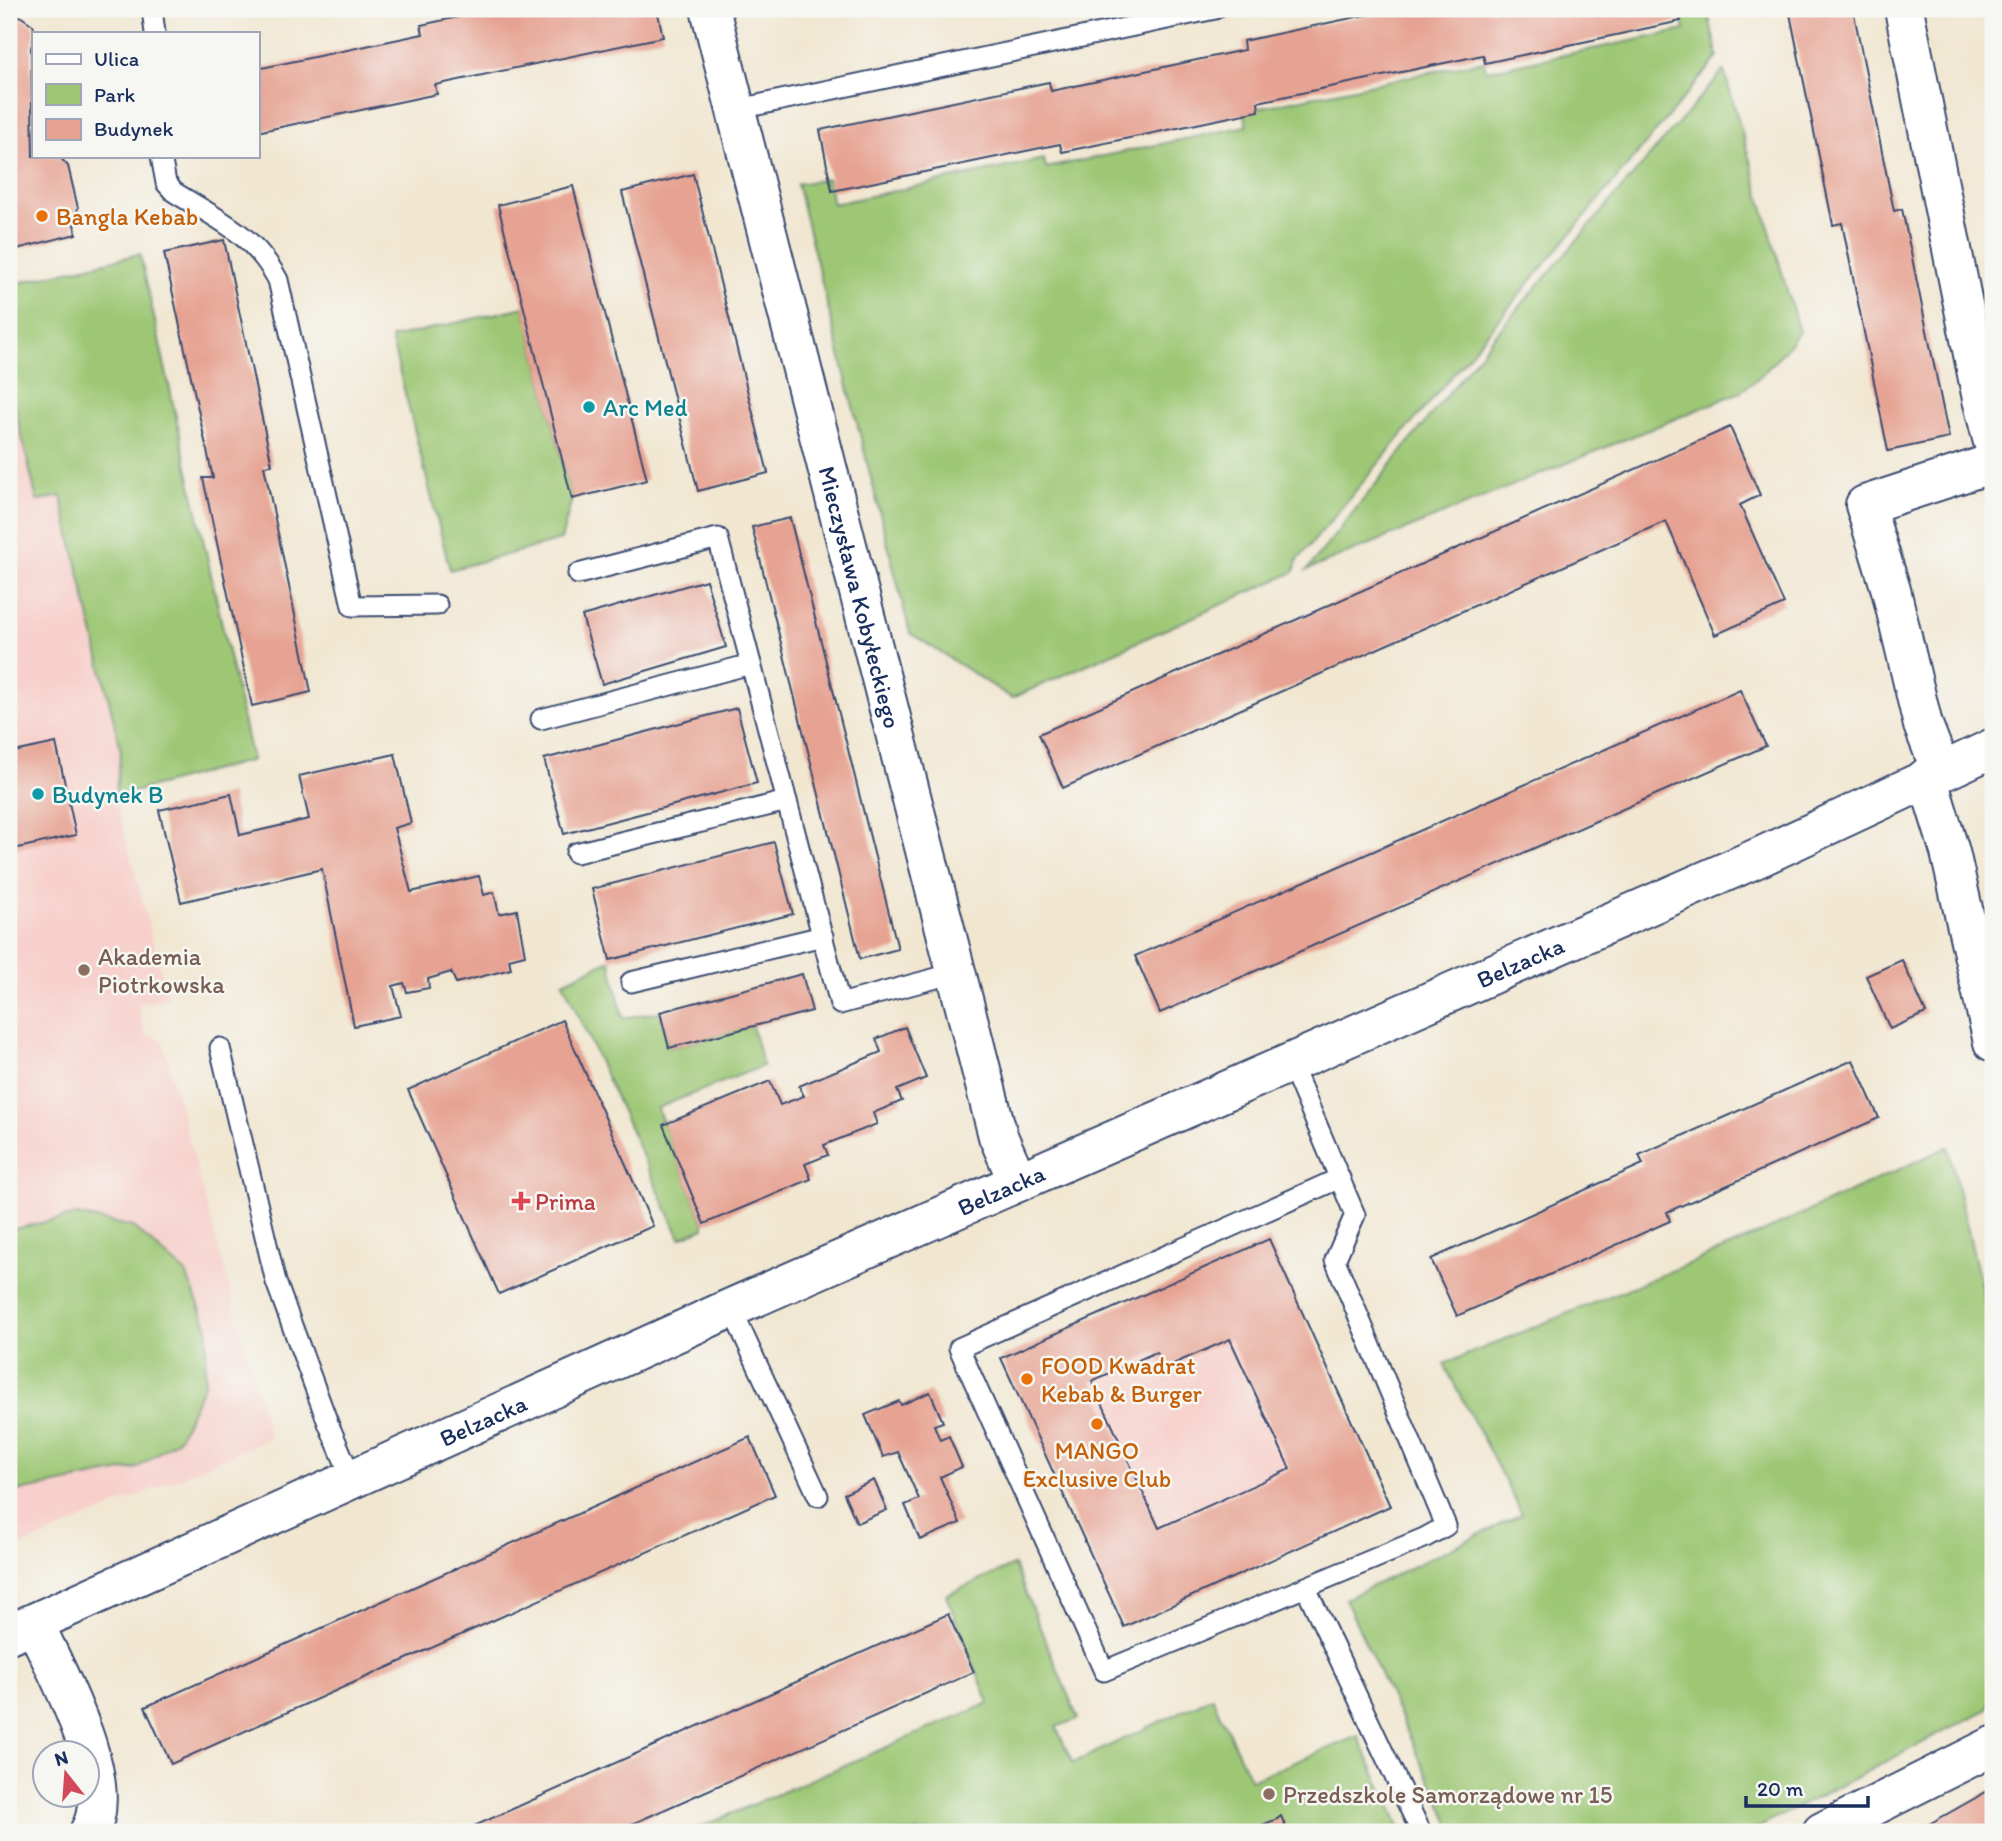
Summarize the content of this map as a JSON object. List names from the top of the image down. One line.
{"streets":{"street":["Mieczysława Kobyłeckiego","Belzacka"]},"crossings":[["Mieczysława Kobyłeckiego","Belzacka"]],"places":{"other":["Bangla Kebab","Arc Med","Budynek B","Akademia Piotrkowska","FOOD Kwadrat Kebab & Burger","MANGO Exclusive Club","Przedszkole Samorządowe nr 15"],"health":["Prima"]},"legend":["Ulica","Park","Budynek"],"scale_bar":"20 m","north":"top"}
